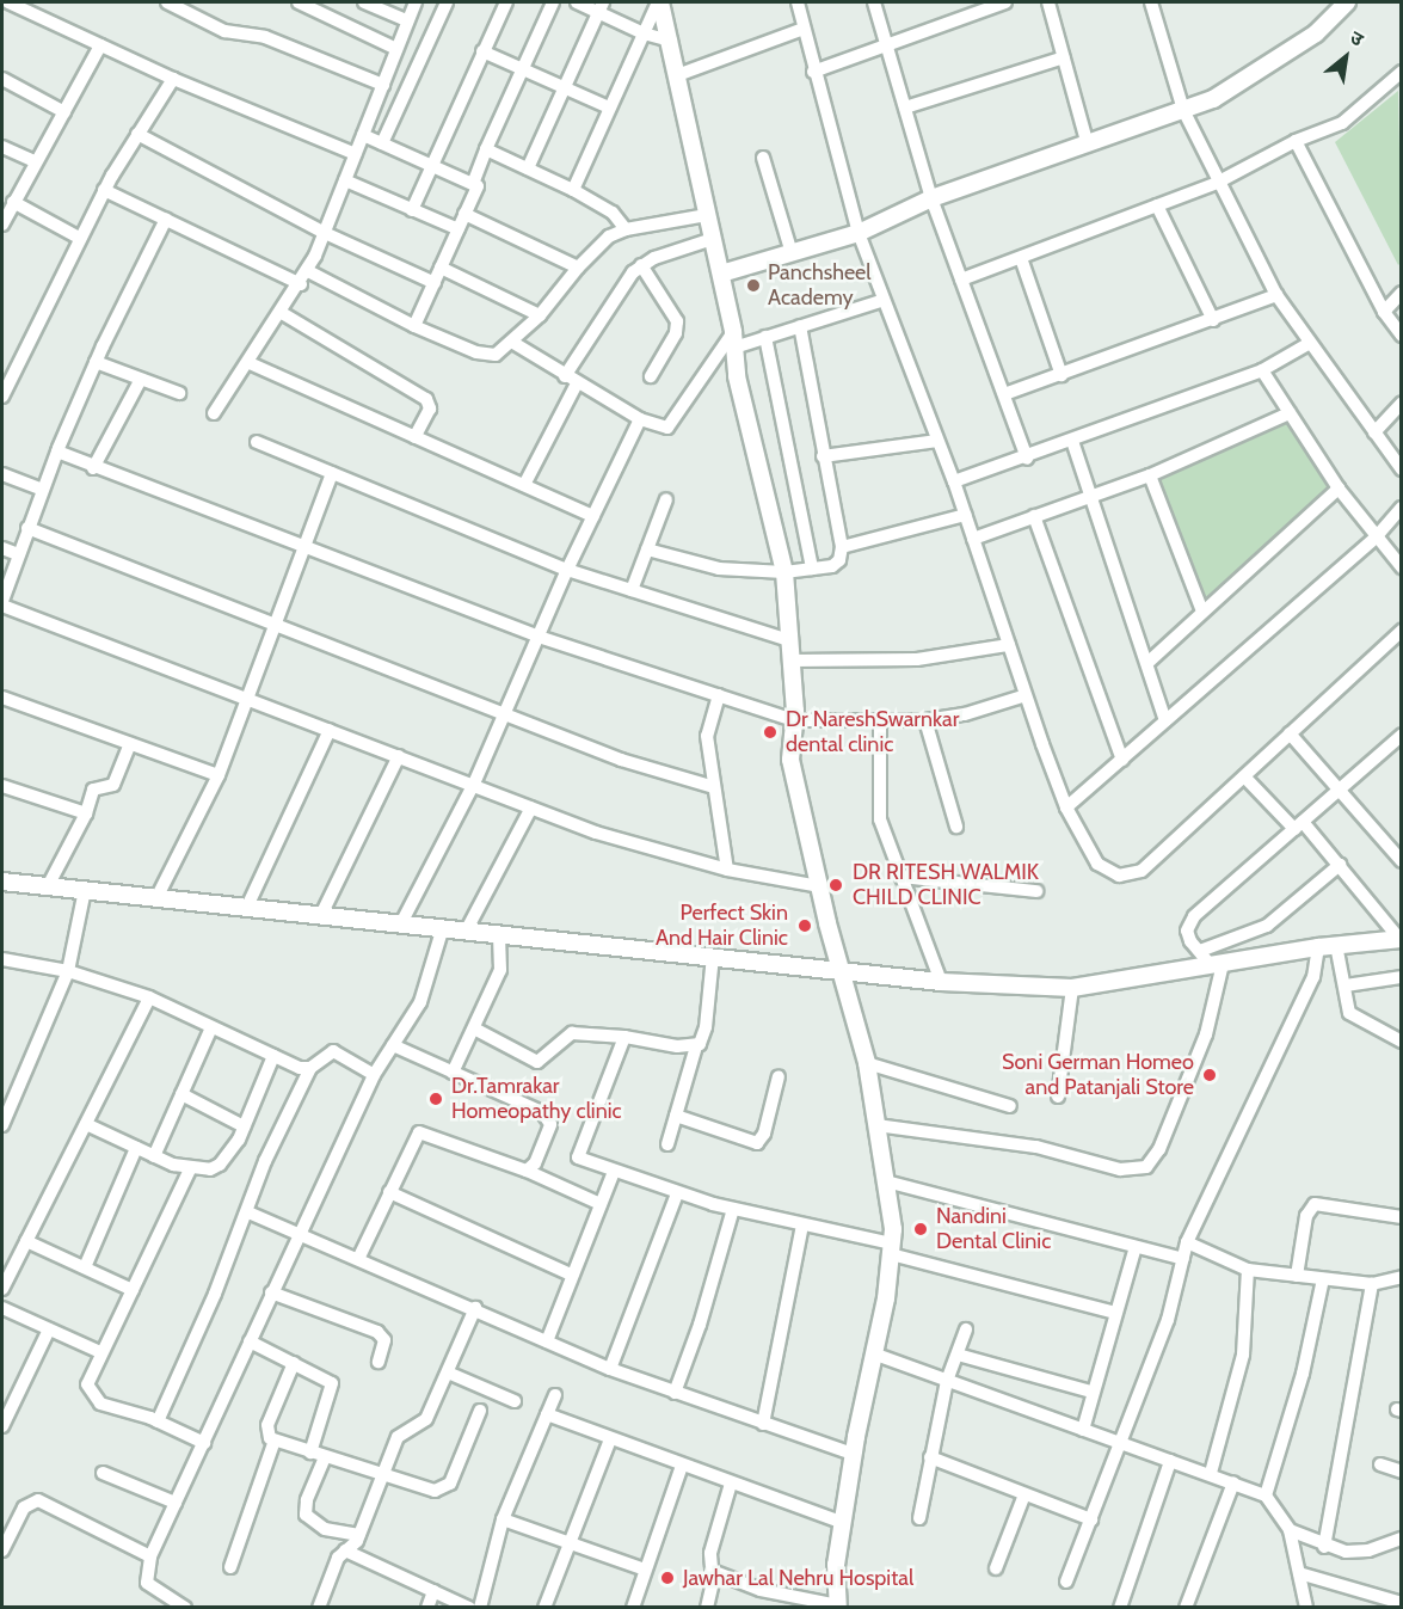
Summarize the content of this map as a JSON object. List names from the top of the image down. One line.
{"places":["Panchsheel Academy","Dr NareshSwarnkar dental clinic","DR RITESH WALMIK CHILD CLINIC","Perfect Skin And Hair Clinic","Soni German Homeo and Patanjali Store","Dr.Tamrakar Homeopathy clinic","Nandini Dental Clinic","Jawhar Lal Nehru Hospital"],"north":"top right"}
